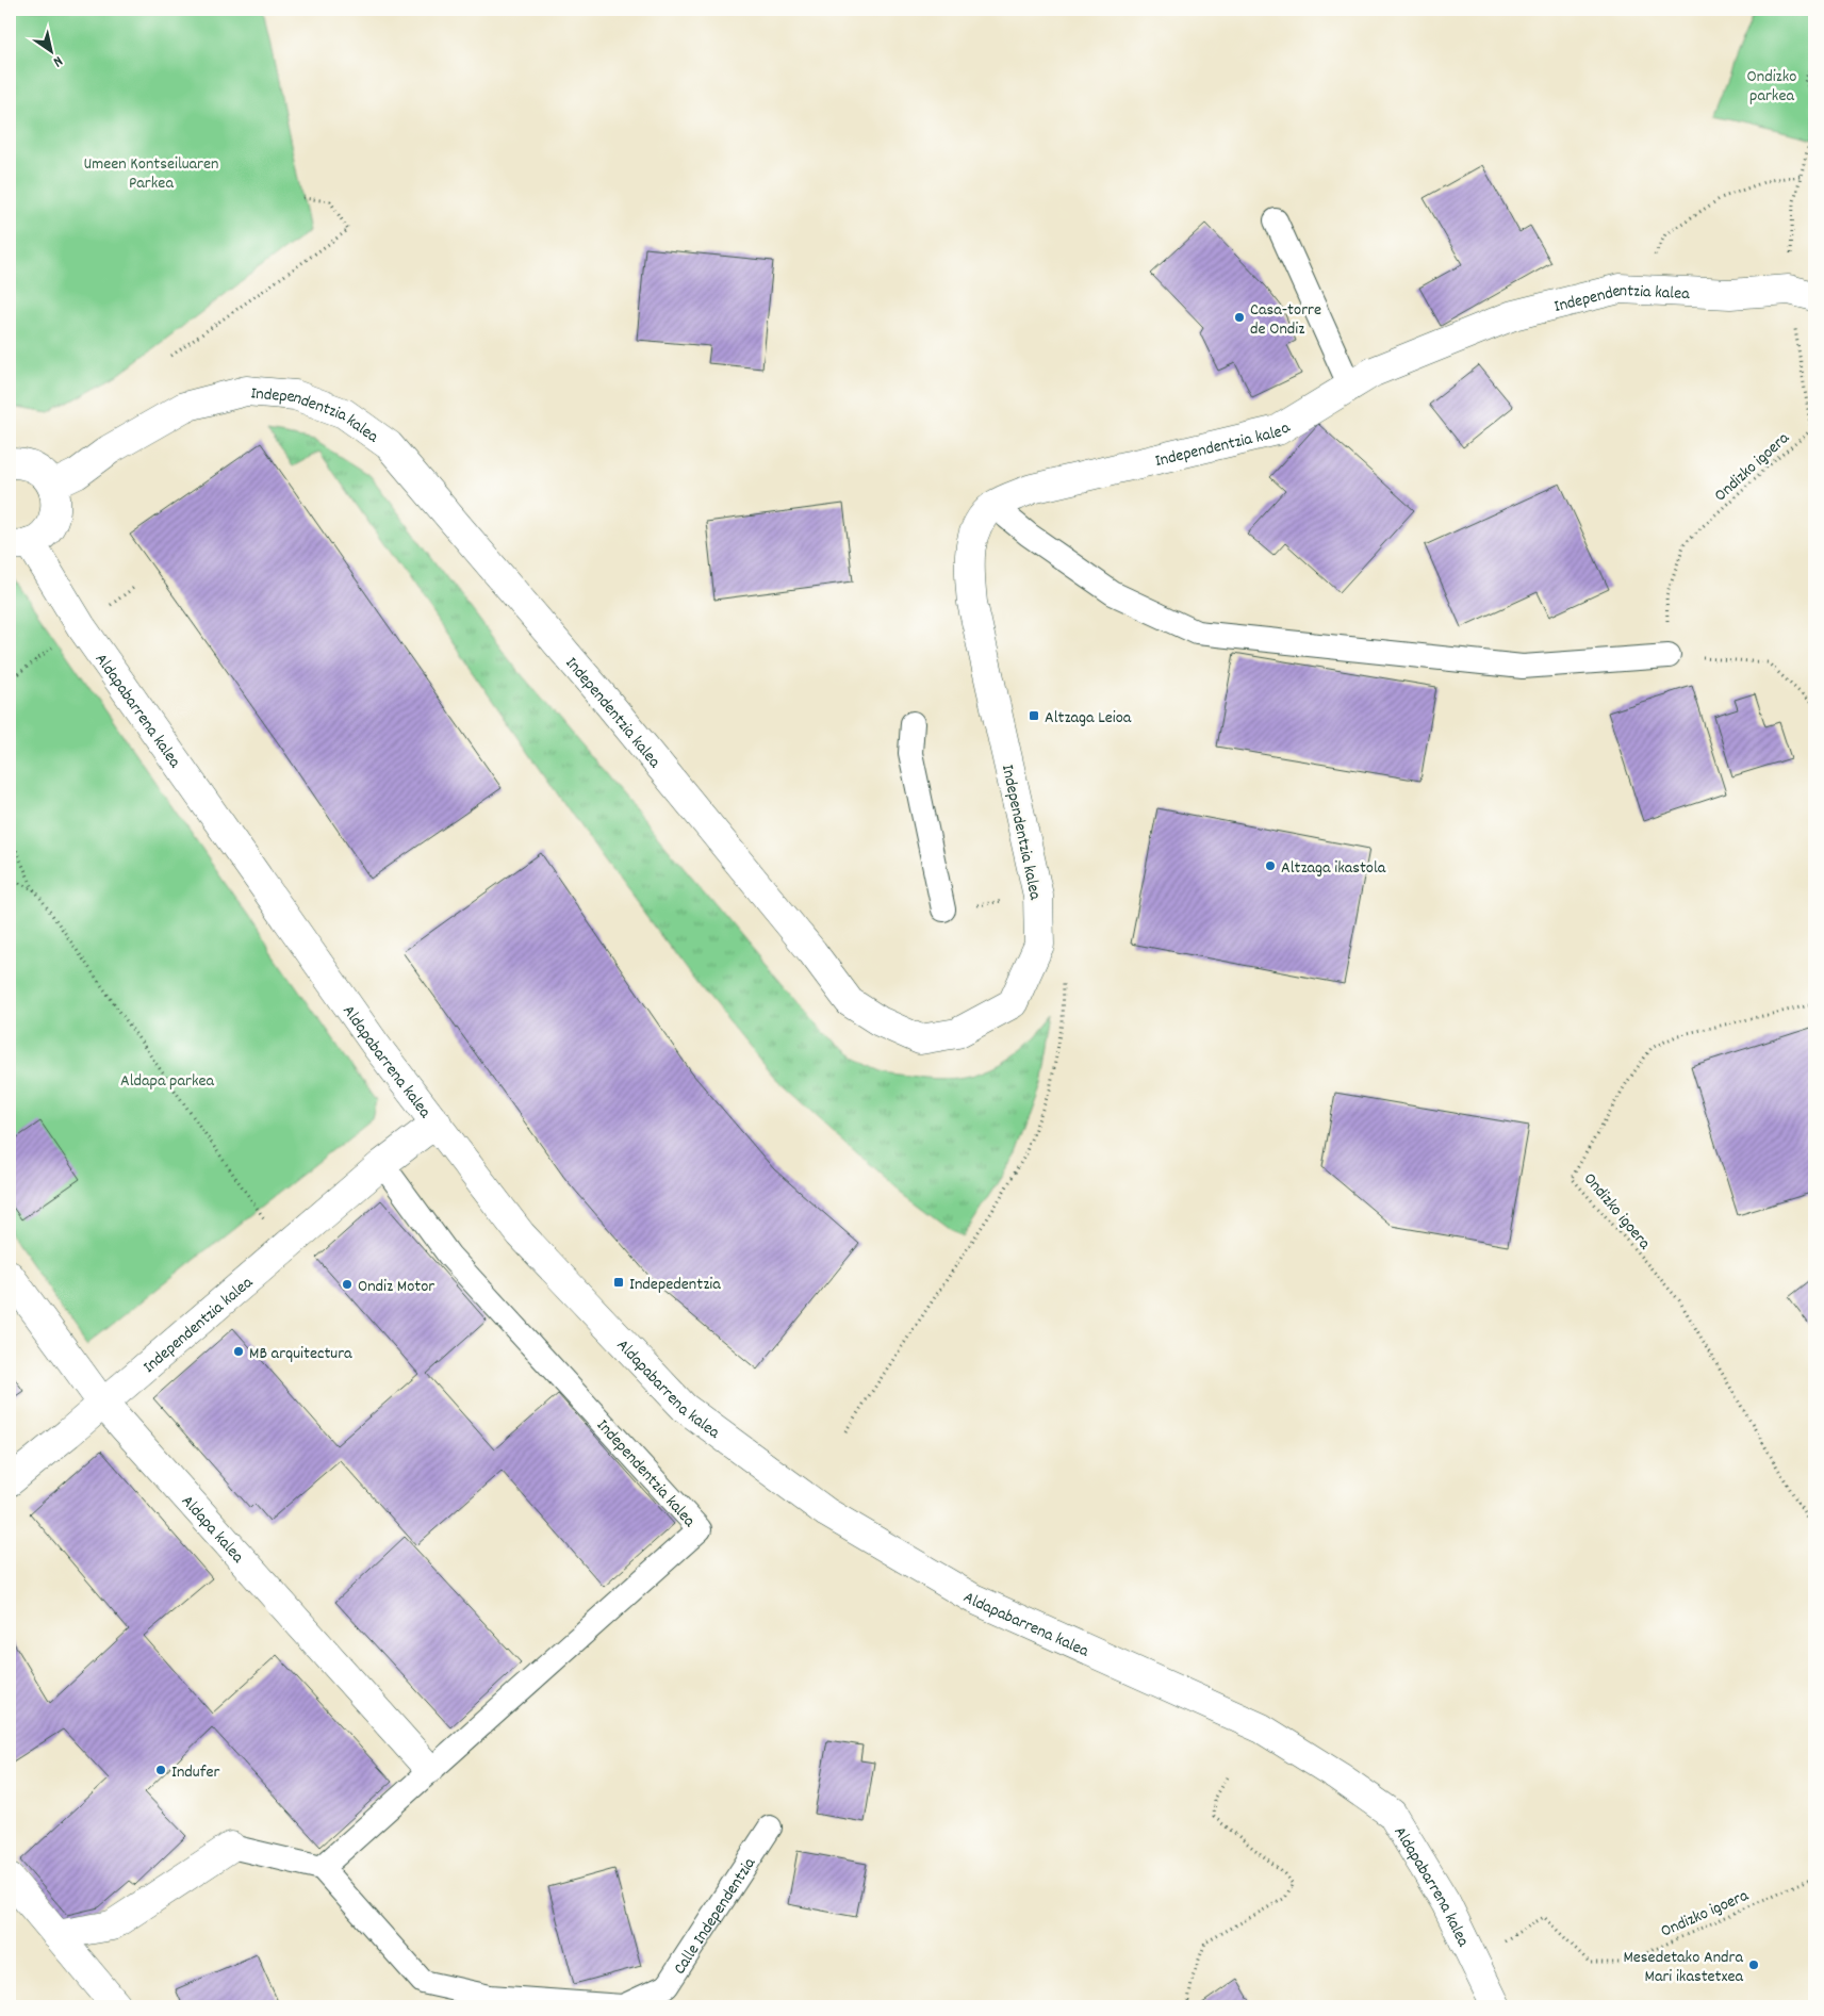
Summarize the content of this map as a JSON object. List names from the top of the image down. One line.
{"streets":{"street":["Independentzia kalea","Aldapabarrena kalea","Aldapa kalea"],"lane":["Calle Independentzia"],"path":["Ondizko igoera"]},"crossings":[["Independentzia kalea","Ondizko igoera"],["Independentzia kalea","Aldapabarrena kalea"],["Independentzia kalea","Aldapa kalea"],["Ondizko igoera","Aldapabarrena kalea"]],"parks":["Ondizko parkea","Umeen Kontseiluaren Parkea","Aldapa parkea"],"places":{"other":["Casa-torre de Ondiz","Altzaga ikastola","Ondiz Motor","MB arquitectura","Indufer","Mesedetako Andra Mari ikastetxea"],"transit":["Altzaga Leioa","Indepedentzia"]},"north":"bottom right"}
